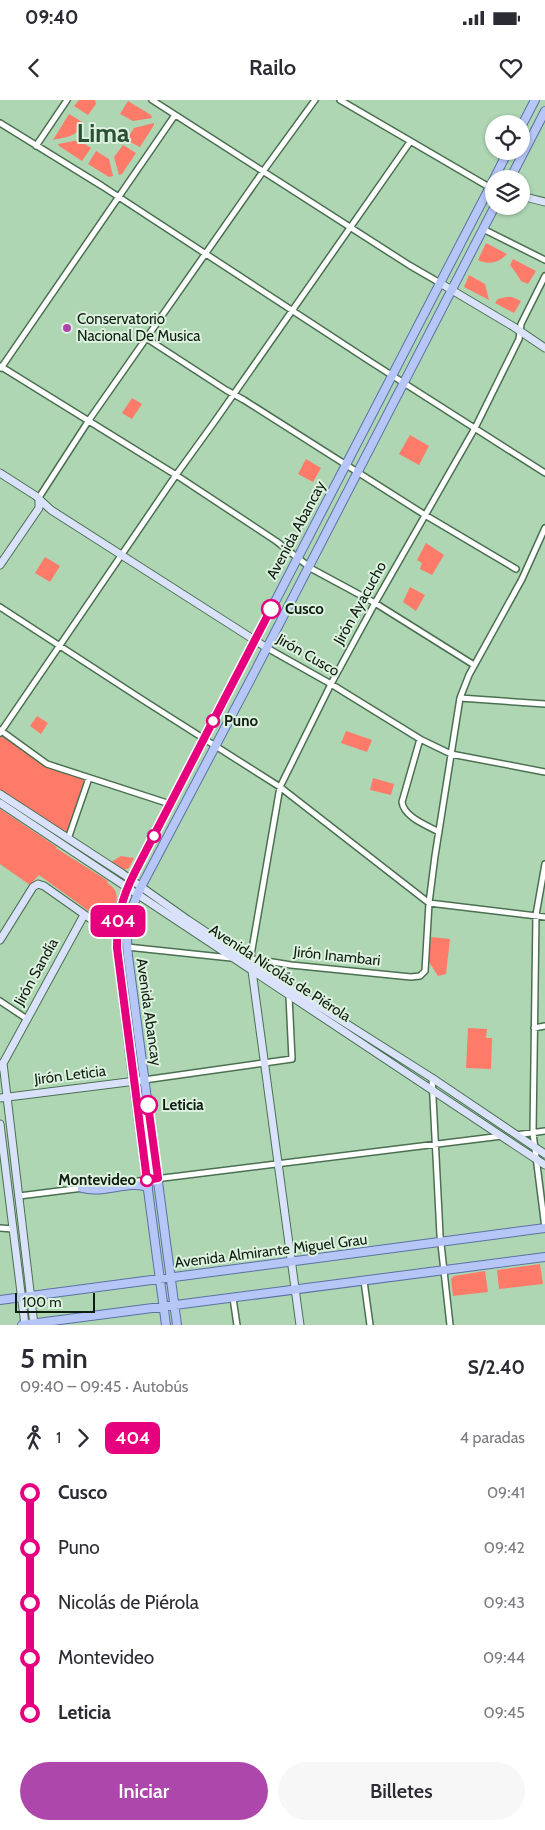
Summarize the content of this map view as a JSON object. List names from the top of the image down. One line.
{"streets":{"main road":["Avenida Abancay","Jirón Cusco","Jirón Sandía","Avenida Nicolás de Piérola","Jirón Leticia","Avenida Almirante Miguel Grau"],"street":["Jirón Ayacucho","Jirón Inambari"]},"crossings":[["Avenida Abancay","Jirón Cusco"],["Avenida Abancay","Avenida Nicolás de Piérola"],["Avenida Abancay","Jirón Leticia"],["Avenida Abancay","Avenida Almirante Miguel Grau"],["Jirón Ayacucho","Jirón Cusco"],["Jirón Ayacucho","Jirón Inambari"],["Jirón Ayacucho","Avenida Nicolás de Piérola"],["Jirón Inambari","Avenida Nicolás de Piérola"],["Avenida Nicolás de Piérola","Jirón Leticia"]],"districts":["Lima"],"places":["Conservatorio Nacional De Musica","Cusco","Puno","Leticia","Montevideo"],"lines":["bus line 404"],"scale_bar":"100 m","page":{"status":"09:40","header":"Railo","on_map":"404","scale":"100 m","heading":["5 min","09:40 – 09:45 · Autobús","S/2.40"],"legs":["1","404","4 paradas"],"list":[{"name":"Cusco","value":"09:41"},{"name":"Puno","value":"09:42"},{"name":"Nicolás de Piérola","value":"09:43"},{"name":"Montevideo","value":"09:44"},{"name":"Leticia","value":"09:45"}],"buttons":["Iniciar","Billetes"]}}
